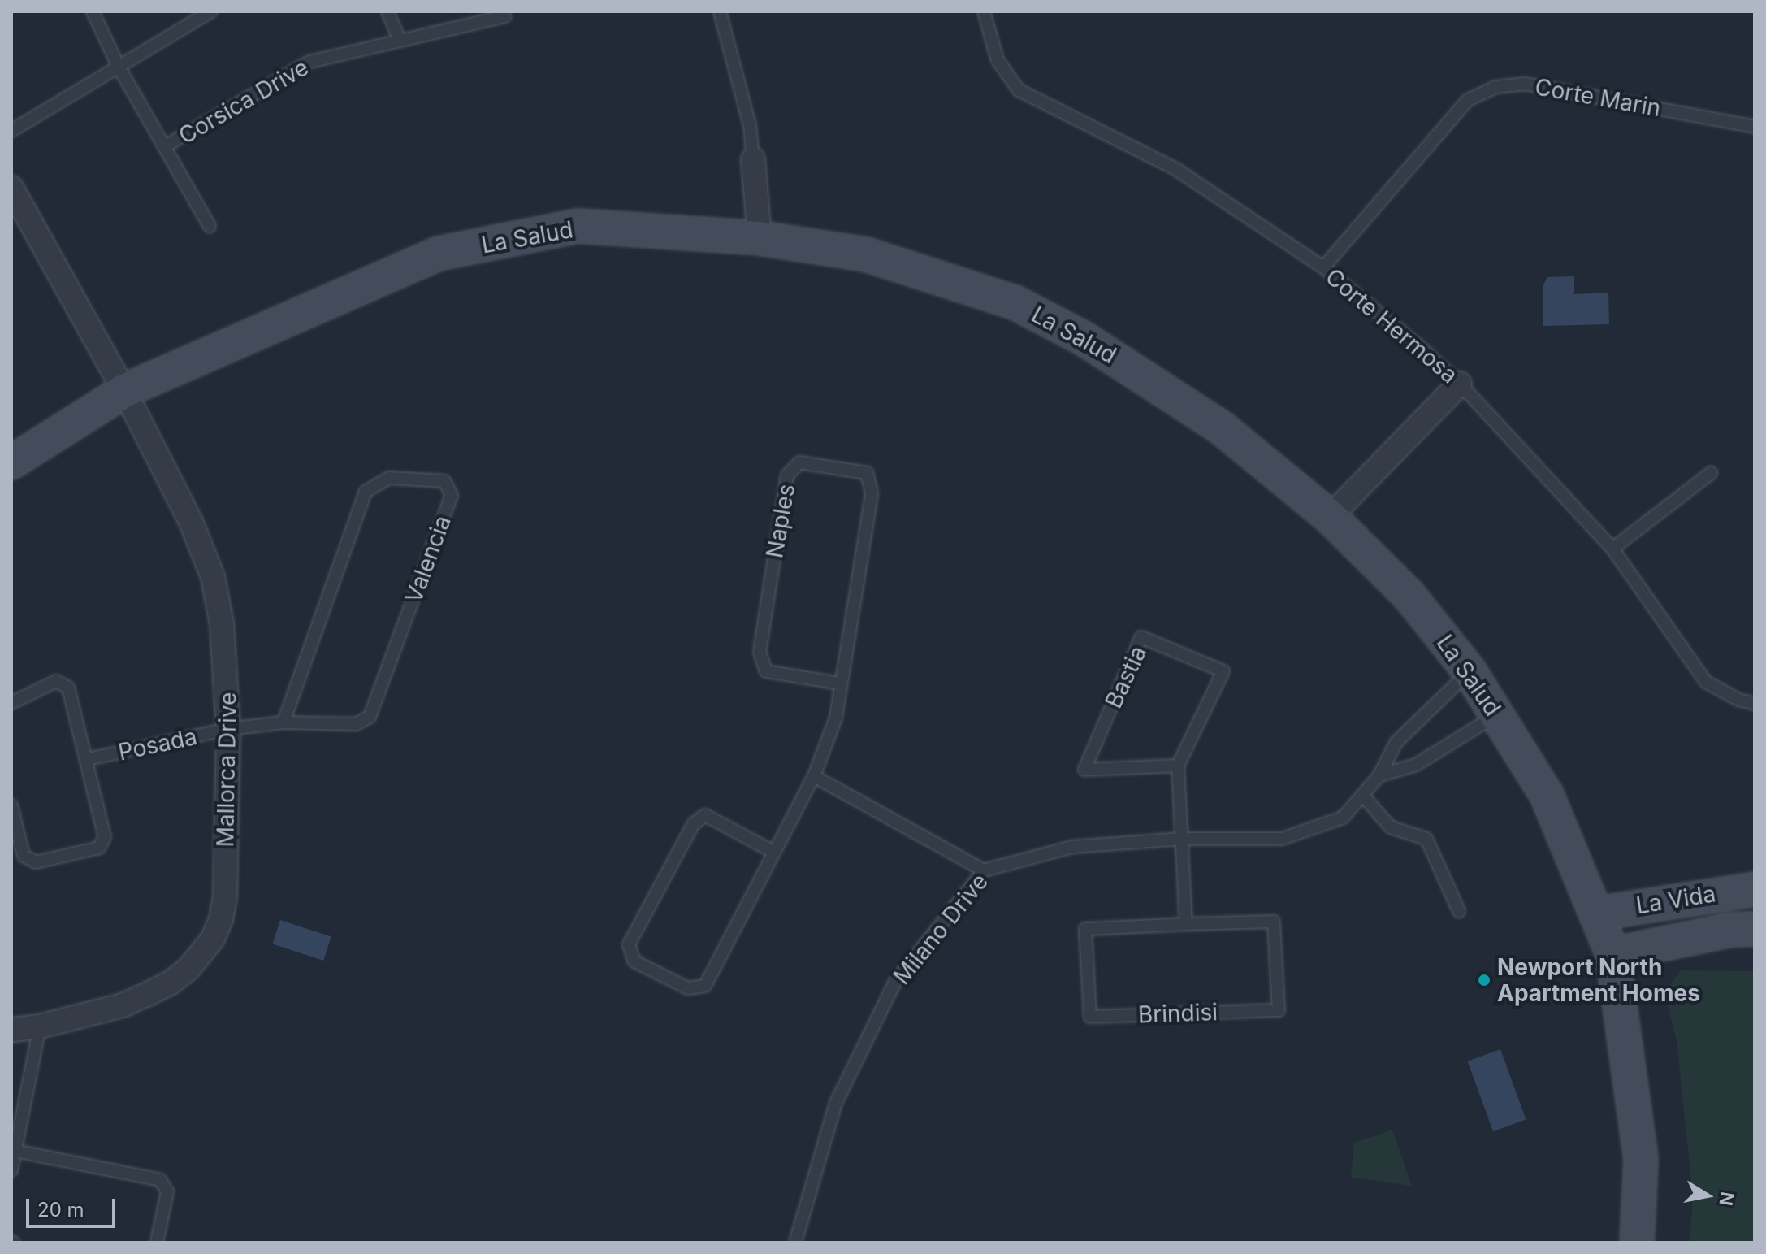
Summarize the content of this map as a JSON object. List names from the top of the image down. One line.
{"streets":{"street":["La Salud","Mallorca Drive","La Vida"],"lane":["Corte Marin","Corsica Drive","Corte Hermosa","Naples","Valencia","Bastia","Posada","Milano Drive","Brindisi"]},"crossings":[["Corte Marin","Corte Hermosa"],["La Salud","Mallorca Drive"],["La Salud","La Vida"],["La Salud","Milano Drive"],["Valencia","Posada"],["Valencia","Mallorca Drive"],["Bastia","Milano Drive"],["Posada","Mallorca Drive"]],"places":["Newport North Apartment Homes"],"scale_bar":"20 m","north":"right"}
